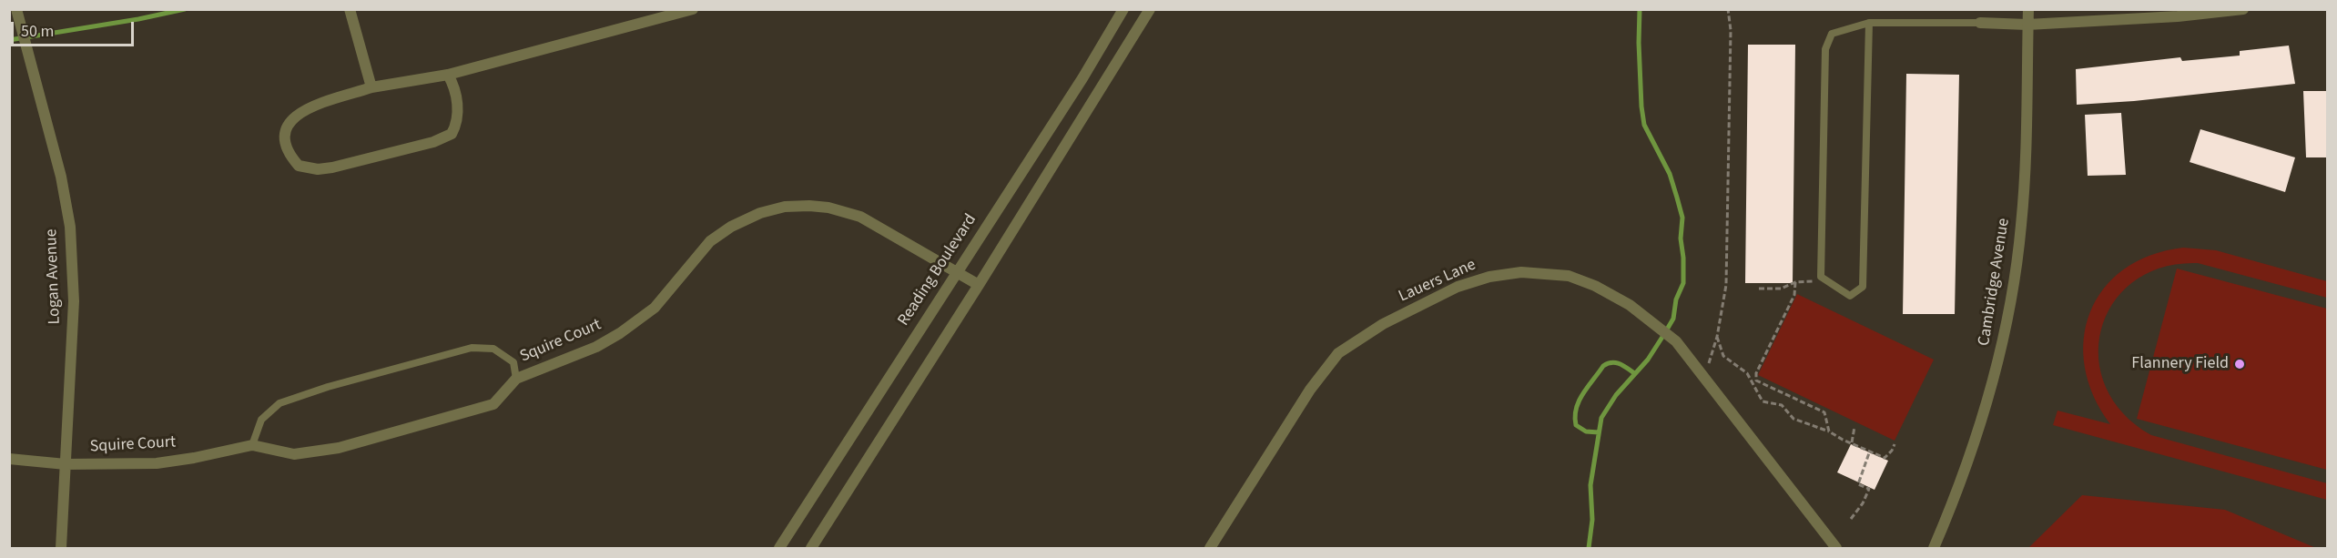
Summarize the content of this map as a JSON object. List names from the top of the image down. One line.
{"streets":{"street":["Reading Boulevard","Logan Avenue","Lauers Lane","Cambridge Avenue","Squire Court"]},"crossings":[["Reading Boulevard","Squire Court"],["Logan Avenue","Squire Court"]],"places":["Flannery Field"],"scale_bar":"50 m"}
